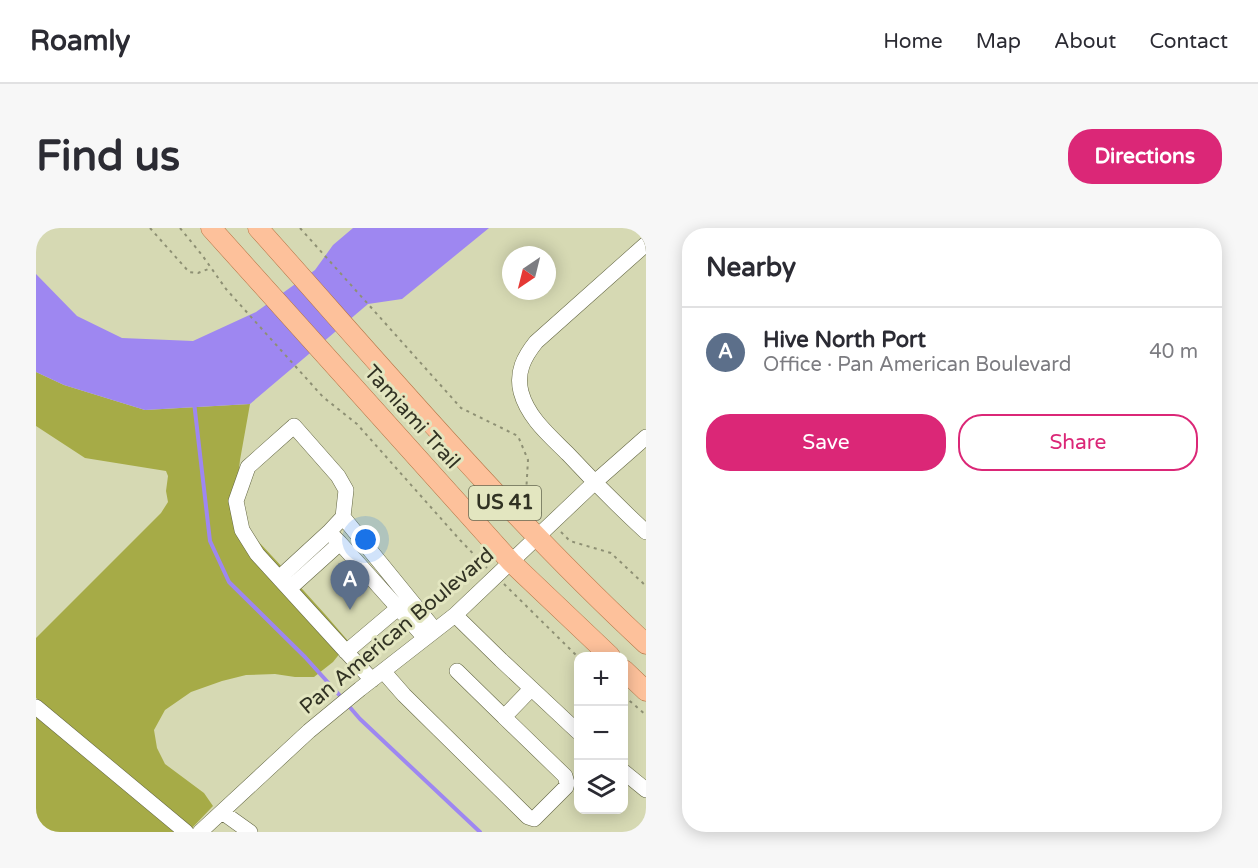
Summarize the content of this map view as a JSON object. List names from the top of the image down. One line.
{"streets":{"main road":["Tamiami Trail","US 41"],"street":["Pan American Boulevard"]},"crossings":[["Tamiami Trail","Pan American Boulevard"]],"north":"bottom left","page":{"header":"Roamly","nav":["Home","Map","About","Contact"],"buttons":["Directions",["Save","Share"]],"title":"Find us","heading":"Nearby","list":[{"mark":"A","name":"Hive North Port","note":"Office · Pan American Boulevard","value":"40 m"}],"pins":"A","map_buttons":["+","−"]}}
